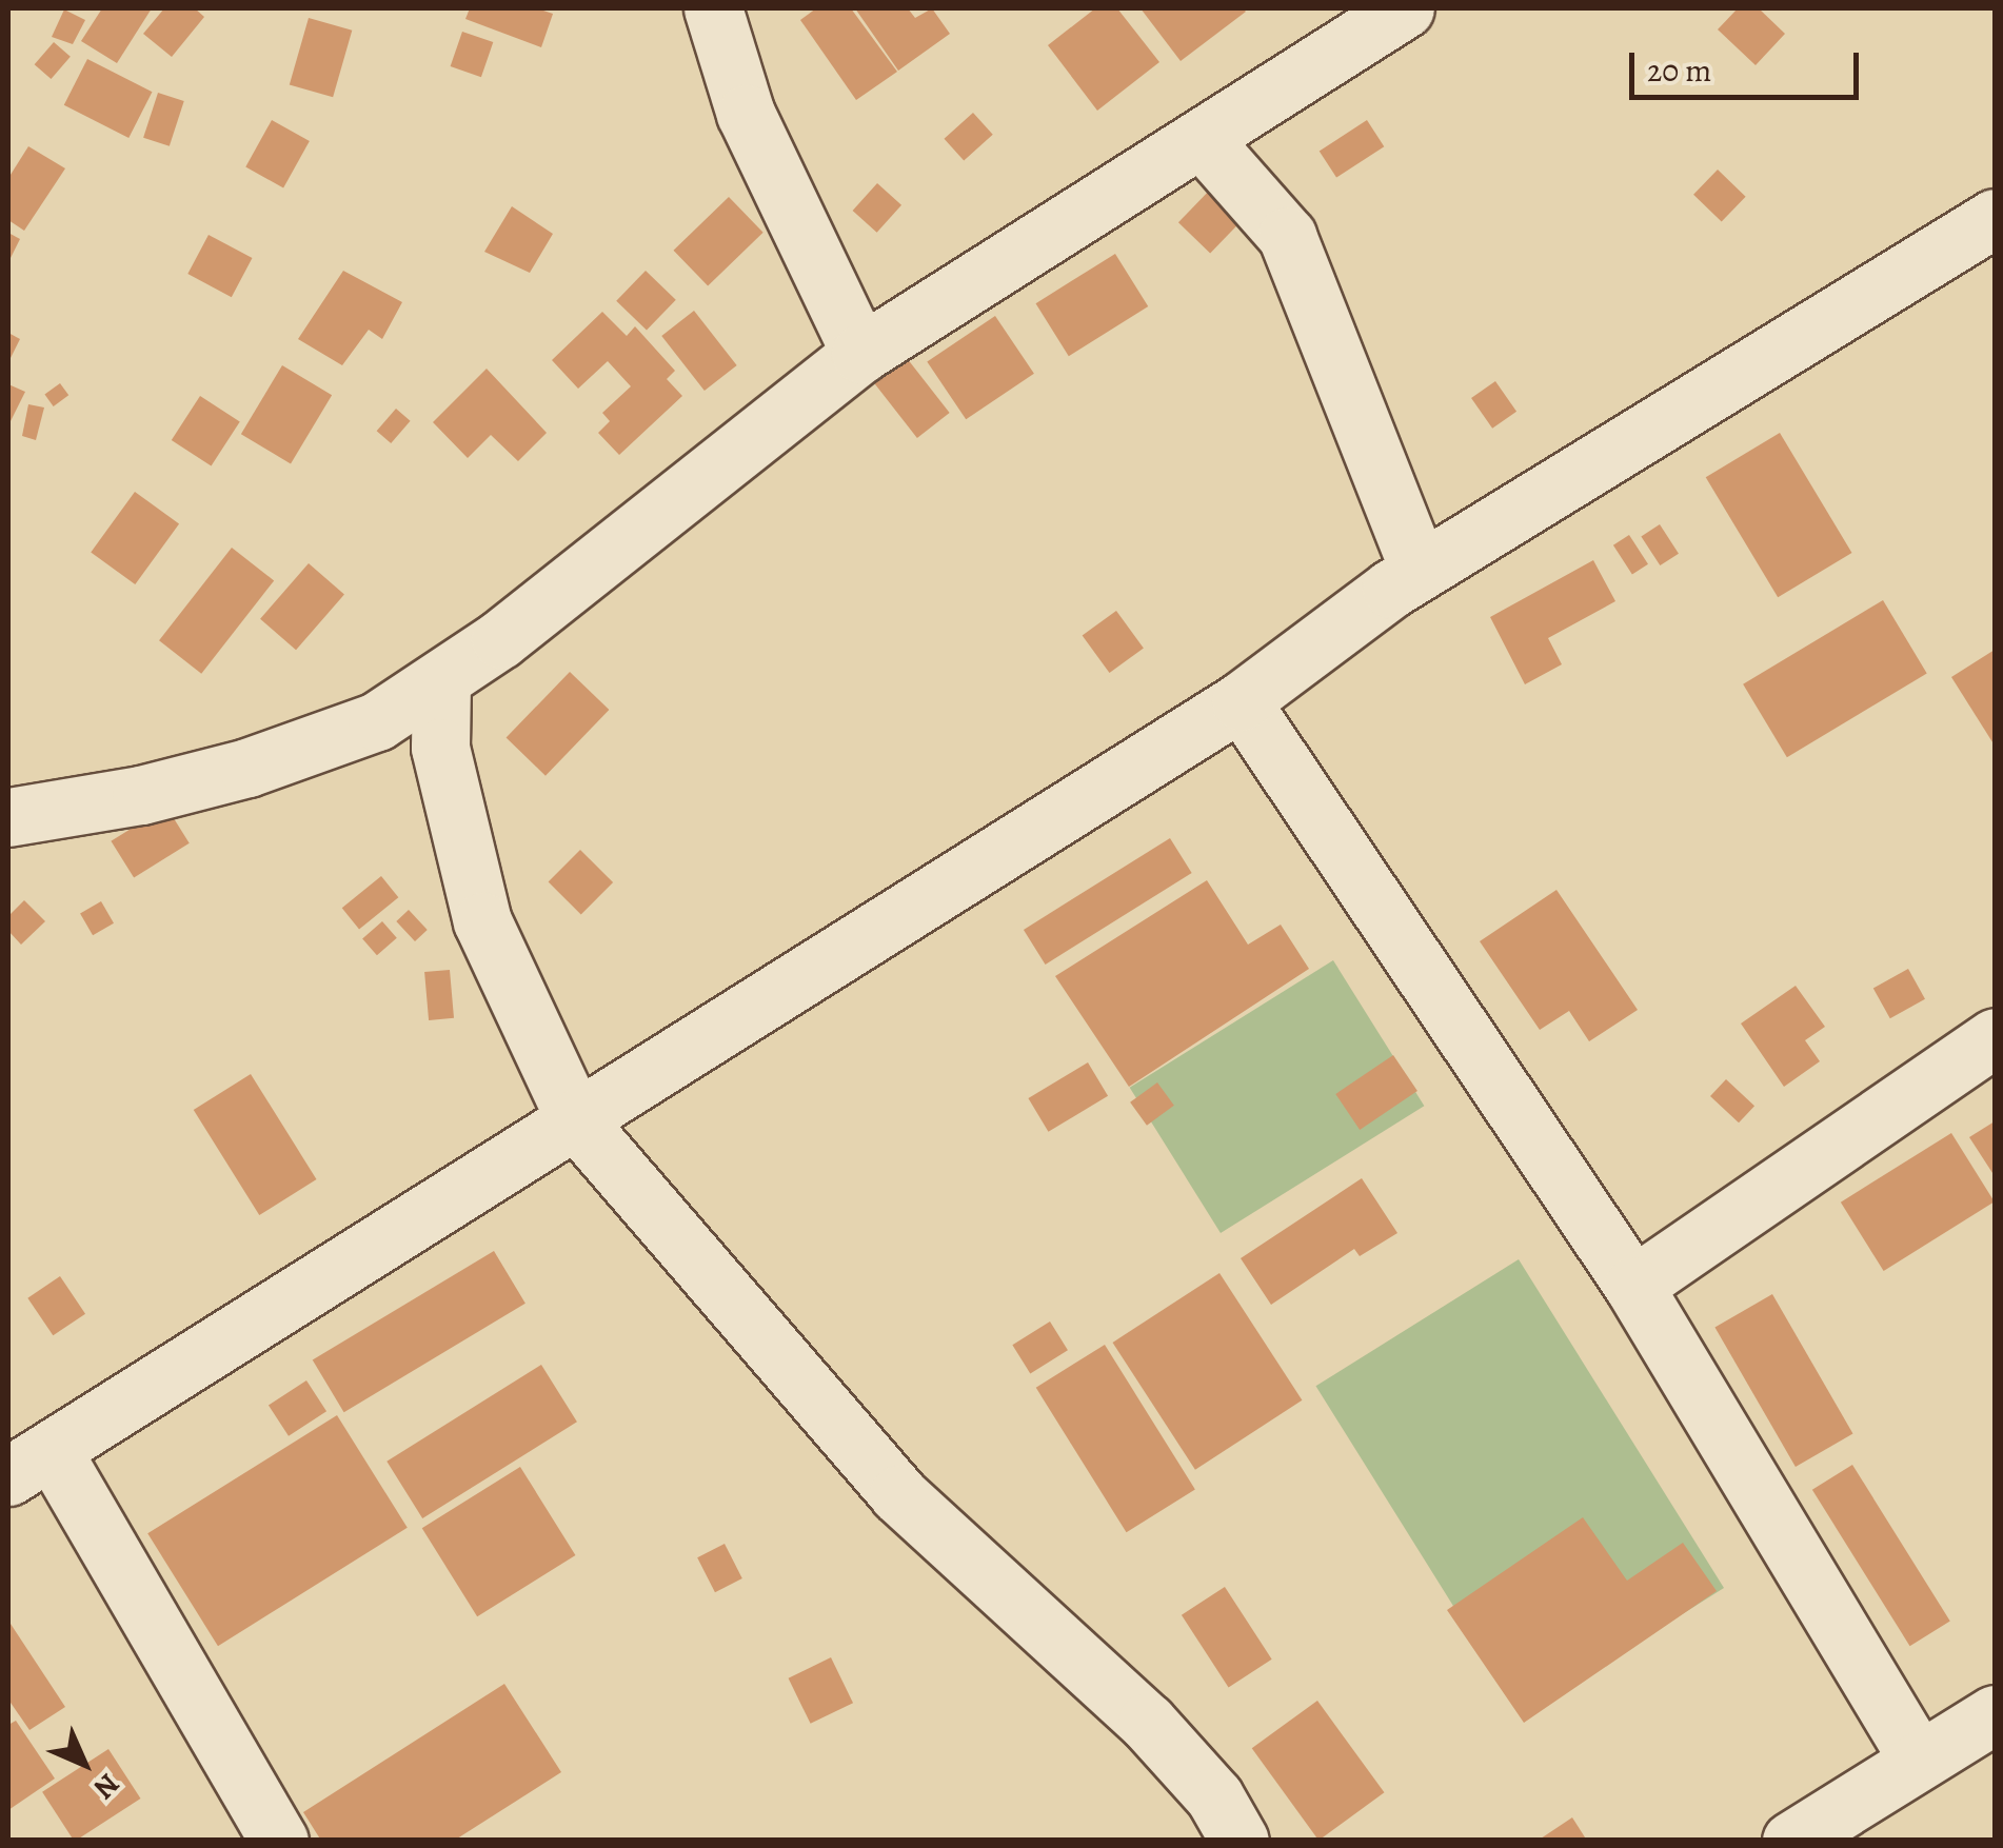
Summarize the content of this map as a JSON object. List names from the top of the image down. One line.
{"scale_bar":"20 m","north":"bottom right"}
